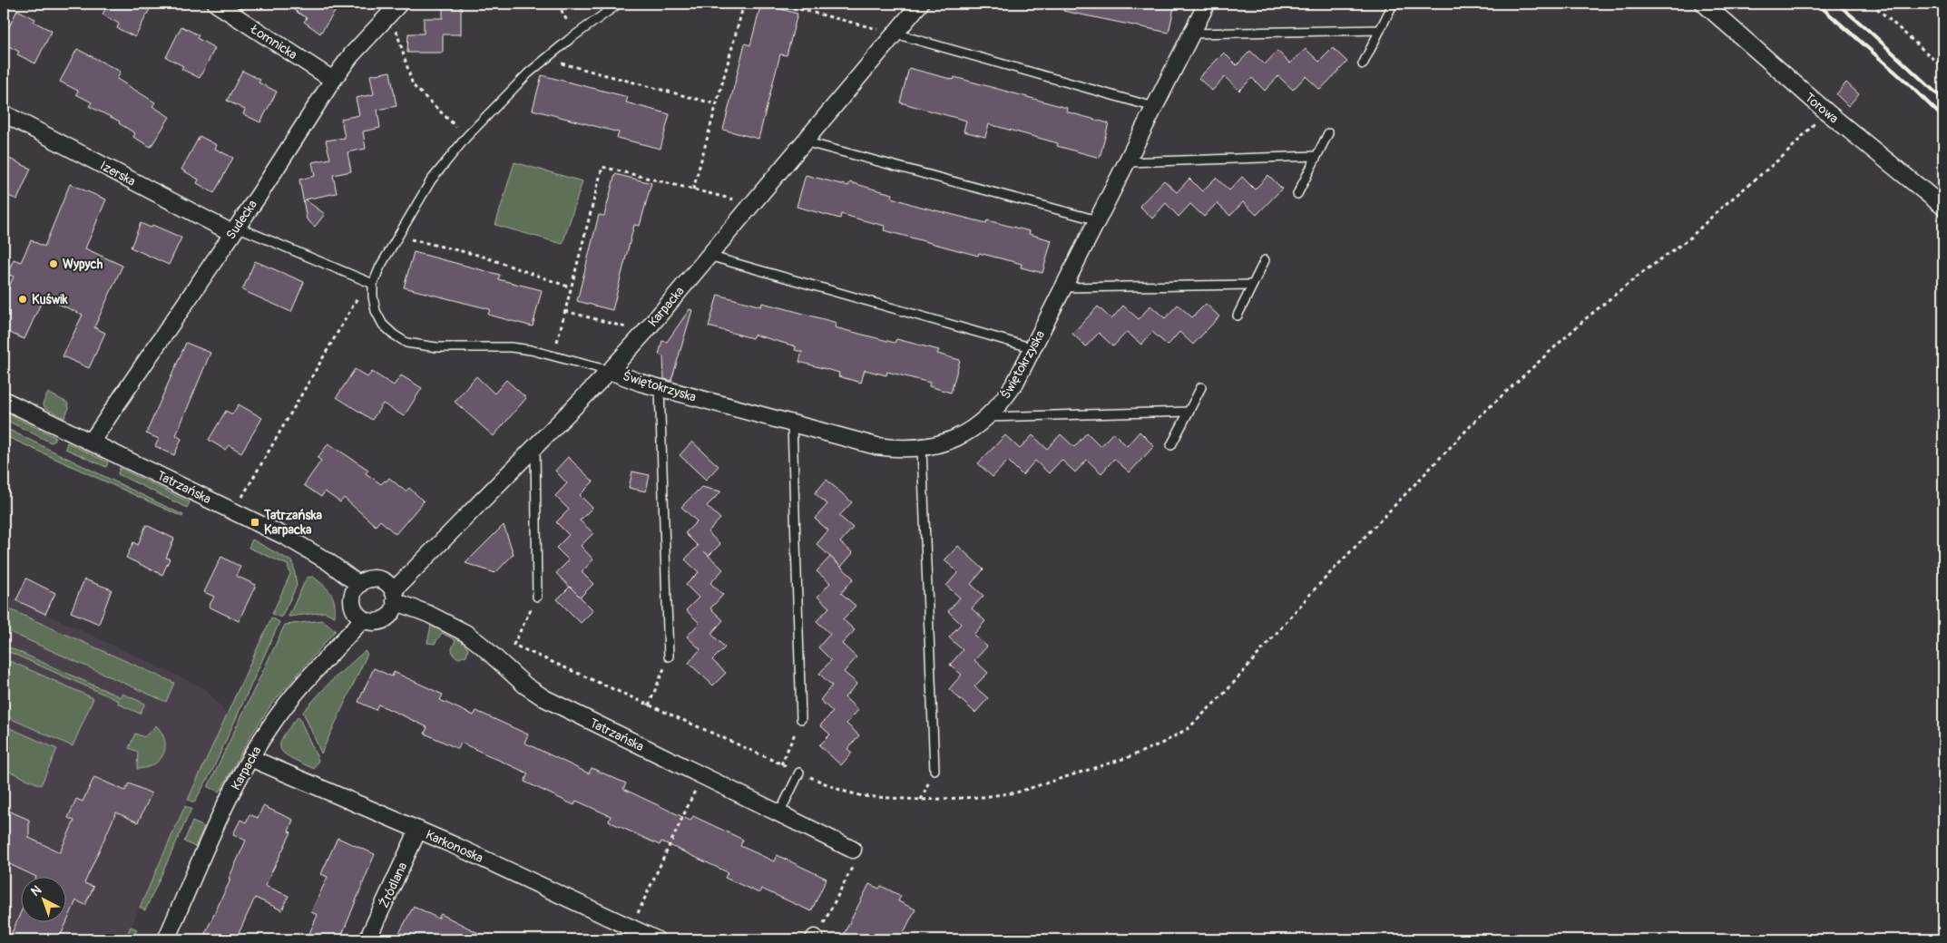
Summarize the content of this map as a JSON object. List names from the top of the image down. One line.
{"streets":{"street":["Łomnicka","Torowa","Izerska","Sudecka","Karpacka","Świętokrzyska","Tatrzańska","Karkonoska","Źródlana"]},"crossings":[["Łomnicka","Sudecka"],["Izerska","Sudecka"],["Sudecka","Tatrzańska"],["Karpacka","Świętokrzyska"],["Karpacka","Tatrzańska"],["Karpacka","Karkonoska"],["Karkonoska","Źródlana"]],"places":{"other":["Wypych","Kuświk"],"transit":["Tatrzańska Karpacka"]},"north":"top left"}
